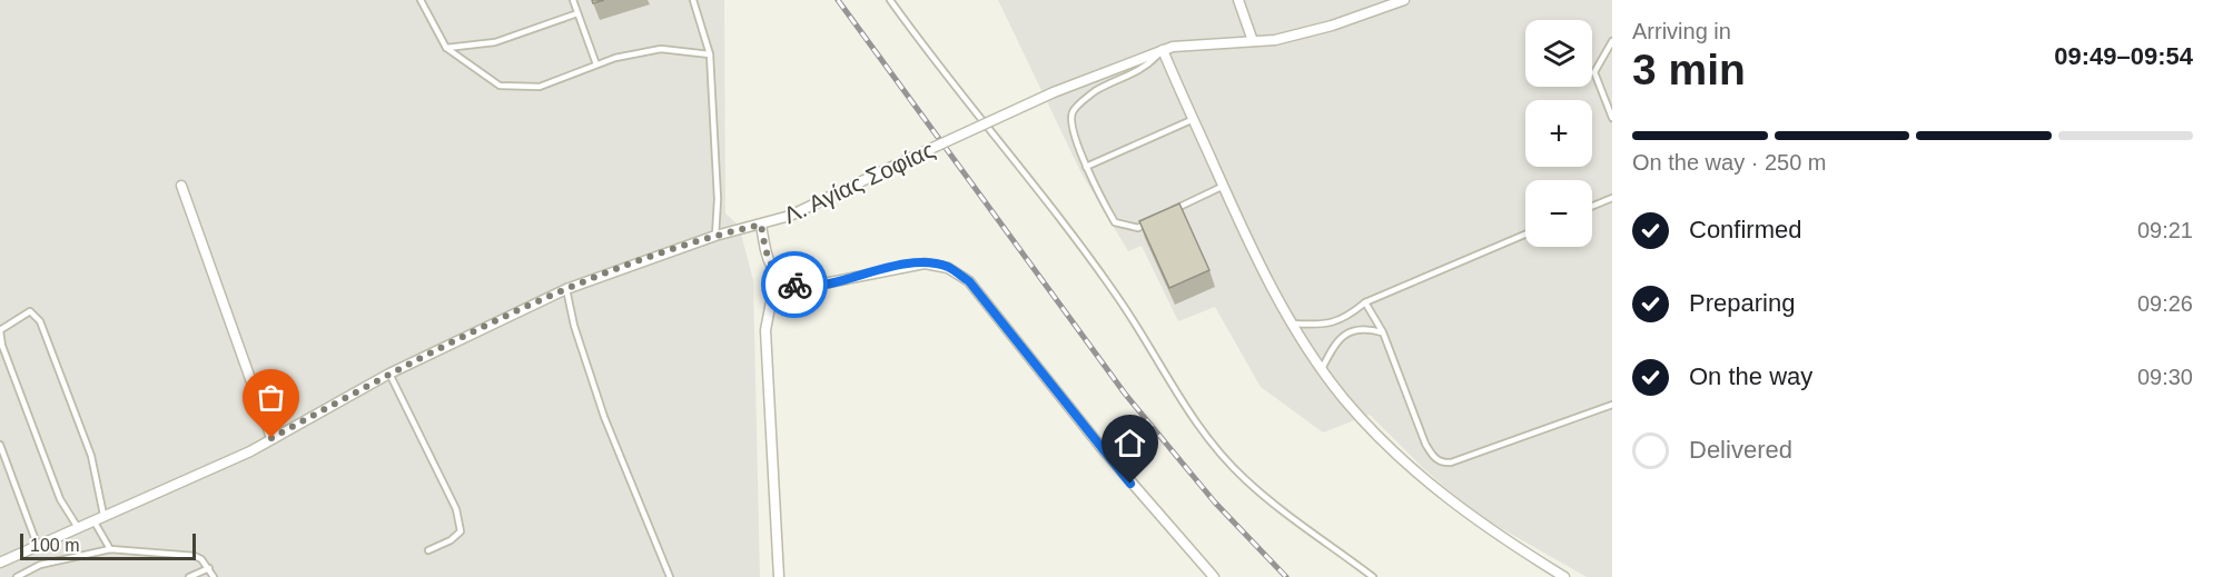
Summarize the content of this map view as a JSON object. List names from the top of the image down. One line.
{"streets":{"street":["Λ. Αγίας Σοφίας"]},"scale_bar":"100 m","page":{"heading":["3 min","Arriving in","09:49–09:54"],"map_buttons":["+","−"],"bar":"On the way · 250 m","list":[["Confirmed","09:21"],["Preparing","09:26"],["On the way","09:30"],"Delivered"],"scale":"100 m"}}
